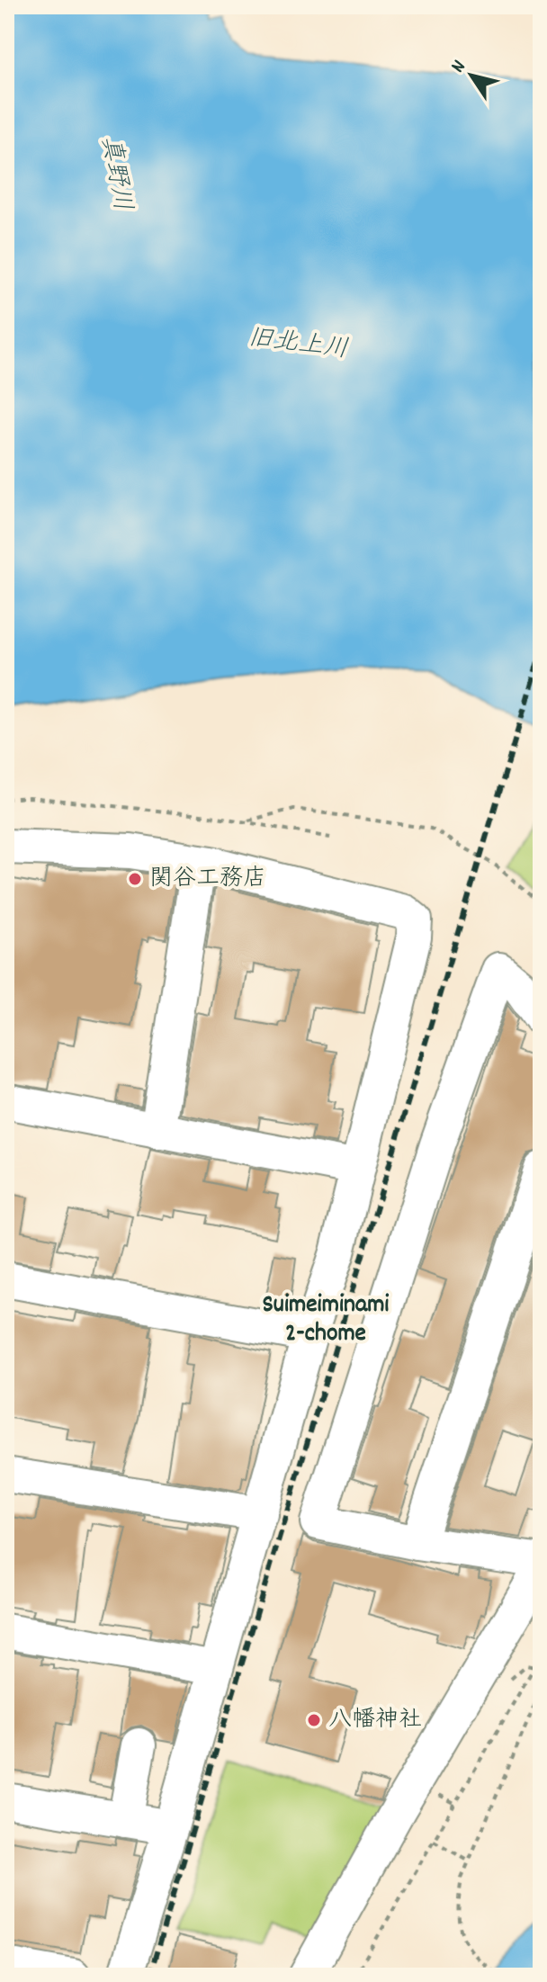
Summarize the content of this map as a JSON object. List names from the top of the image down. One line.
{"districts":["Suimeiminami 2-chome"],"water":["真野川","旧北上川"],"places":["関谷工務店","八幡神社"],"north":"top left"}
